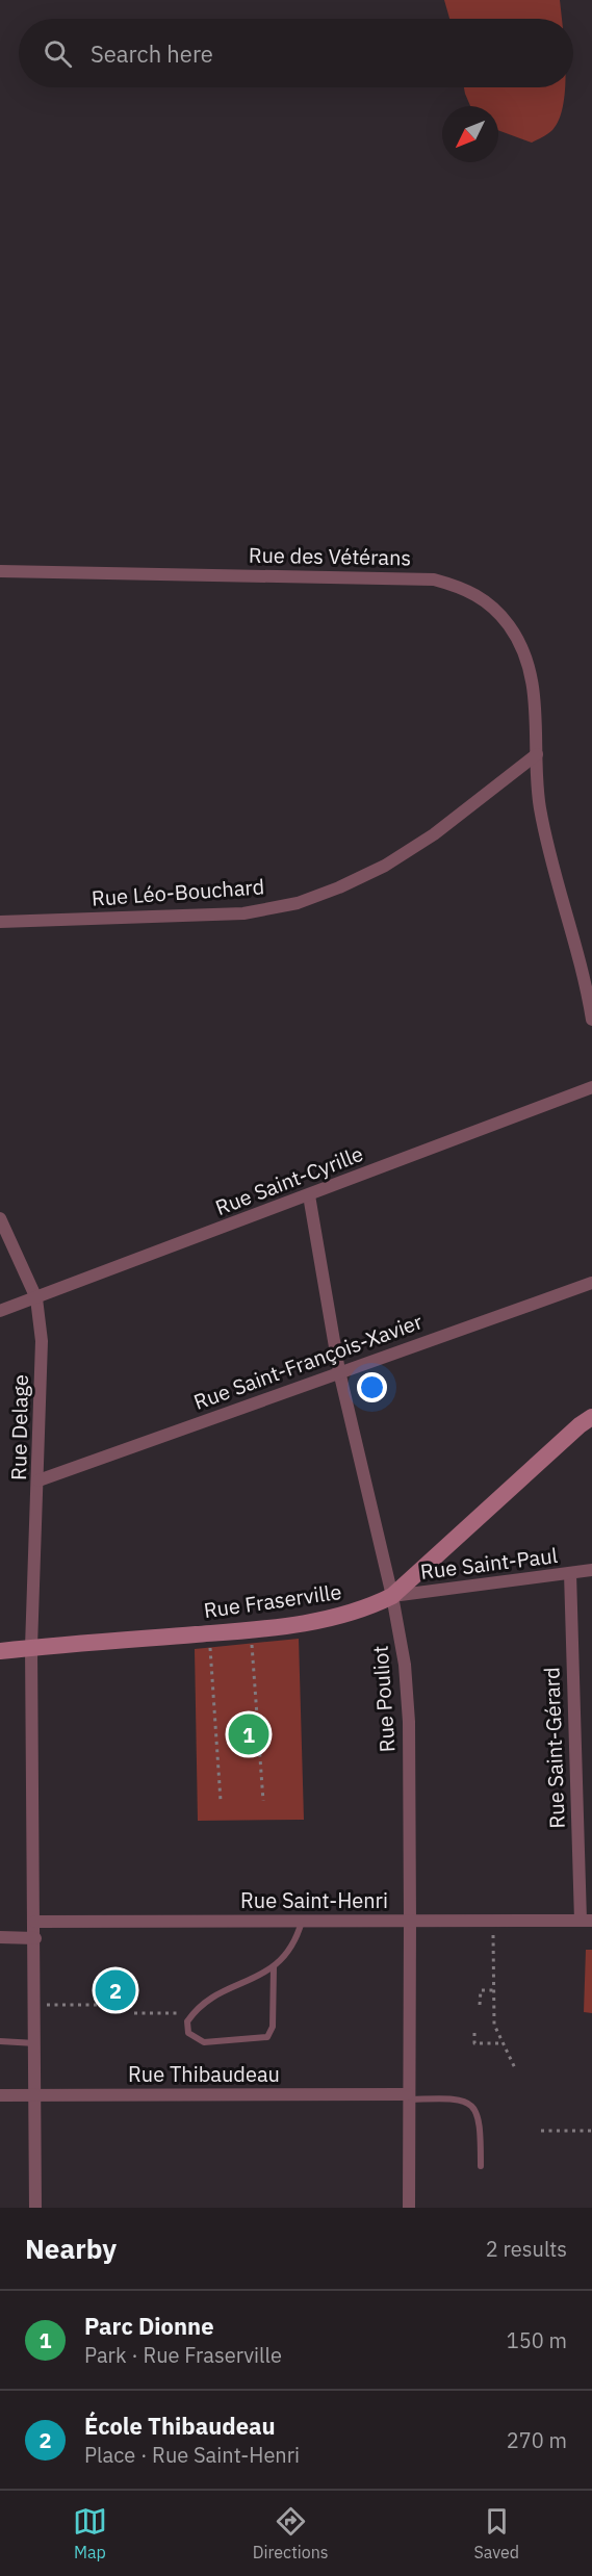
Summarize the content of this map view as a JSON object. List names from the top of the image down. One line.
{"streets":{"main road":["Rue Fraserville"],"street":["Rue des Vétérans","Rue Léo-Bouchard","Rue Saint-Cyrille","Rue Saint-François-Xavier","Rue Delage","Rue Saint-Paul","Rue Pouliot","Rue Saint-Gérard","Rue Saint-Henri","Rue Thibaudeau"]},"crossings":[["Rue des Vétérans","Rue Léo-Bouchard"],["Rue Saint-Cyrille","Rue Delage"],["Rue Saint-Cyrille","Rue Pouliot"],["Rue Saint-François-Xavier","Rue Delage"],["Rue Saint-François-Xavier","Rue Pouliot"],["Rue Delage","Rue Fraserville"],["Rue Delage","Rue Saint-Henri"],["Rue Delage","Rue Thibaudeau"],["Rue Saint-Paul","Rue Fraserville"],["Rue Saint-Paul","Rue Pouliot"],["Rue Saint-Paul","Rue Saint-Gérard"],["Rue Fraserville","Rue Pouliot"],["Rue Pouliot","Rue Saint-Henri"],["Rue Pouliot","Rue Thibaudeau"],["Rue Saint-Gérard","Rue Saint-Henri"]],"north":"bottom left","page":{"search":"Search here","pins":["1","2"],"heading":["Nearby","2 results"],"list":[{"mark":"1","name":"Parc Dionne","note":"Park · Rue Fraserville","value":"150 m"},{"mark":"2","name":"École Thibaudeau","note":"Place · Rue Saint-Henri","value":"270 m"}],"nav":["Map","Directions","Saved"]}}
